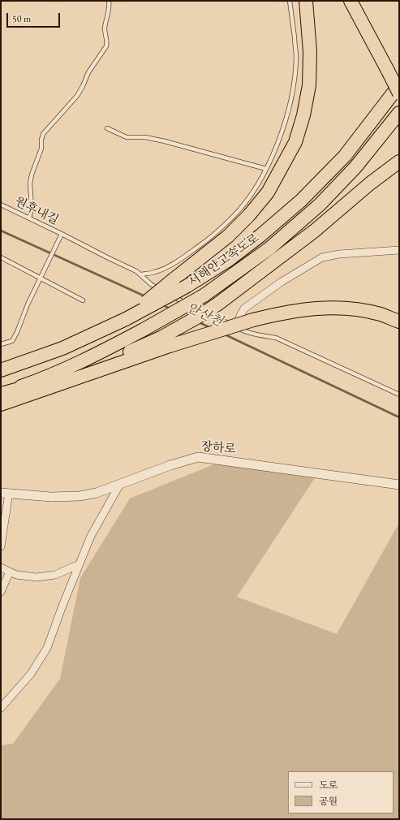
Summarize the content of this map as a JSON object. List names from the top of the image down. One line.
{"streets":{"highway":["서해안고속도로"],"street":["장하로"],"lane":["원후내길"]},"water":["안산천"],"legend":["도로","공원"],"scale_bar":"50 m"}
